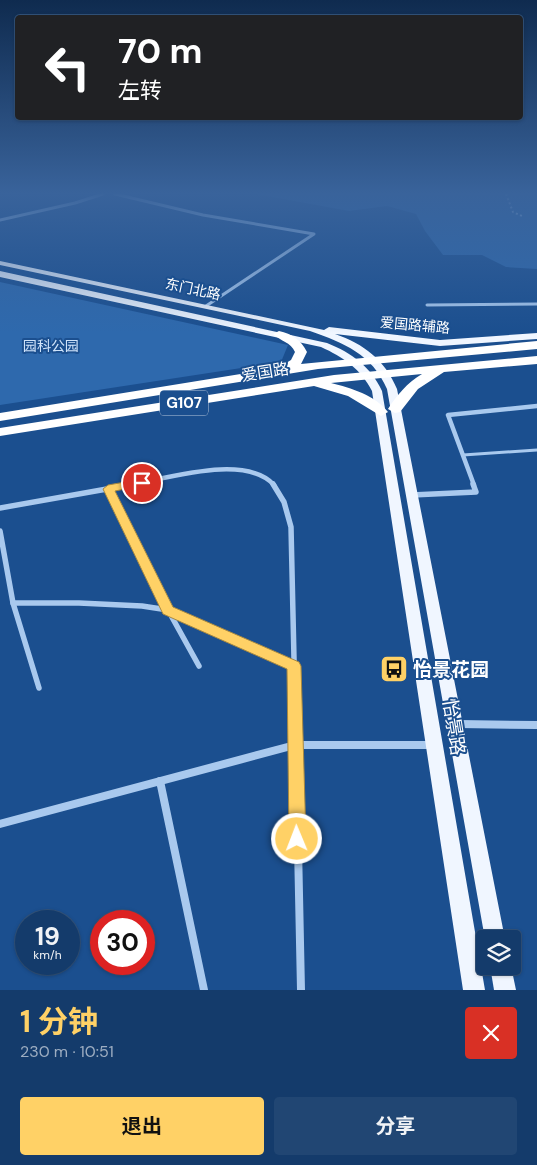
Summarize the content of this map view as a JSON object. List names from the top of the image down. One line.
{"streets":{"highway":["爱国路","G107"],"main road":["东门北路","爱国路辅路","怡景路"]},"crossings":[["东门北路","爱国路辅路"],["东门北路","爱国路"],["东门北路","怡景路"],["爱国路","怡景路"]],"parks":["园科公园"],"places":{"bus stop":["怡景花园"]},"page":{"turn":["70 m","左转"],"speed":"19 km/h","limit":"30","heading":["1 分钟","230 m · 10:51"],"buttons":["退出","分享"]}}
